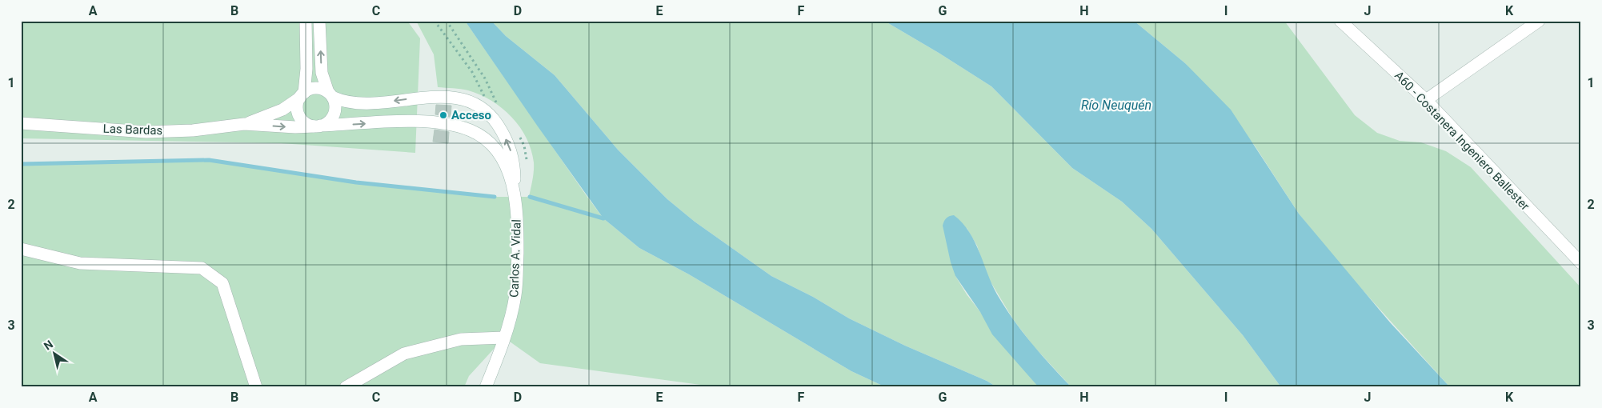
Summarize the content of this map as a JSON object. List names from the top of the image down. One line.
{"streets":{"street":["Las Bardas","A60 - Costanera Ingeniero Ballester","Carlos A. Vidal"]},"crossings":[["Las Bardas","Carlos A. Vidal"]],"water":["Río Neuquén"],"places":["Acceso"],"north":"top left","grid":{"columns":["A","B","C","D","E","F","G","H","I","J","K"],"rows":["1","2","3"]}}
